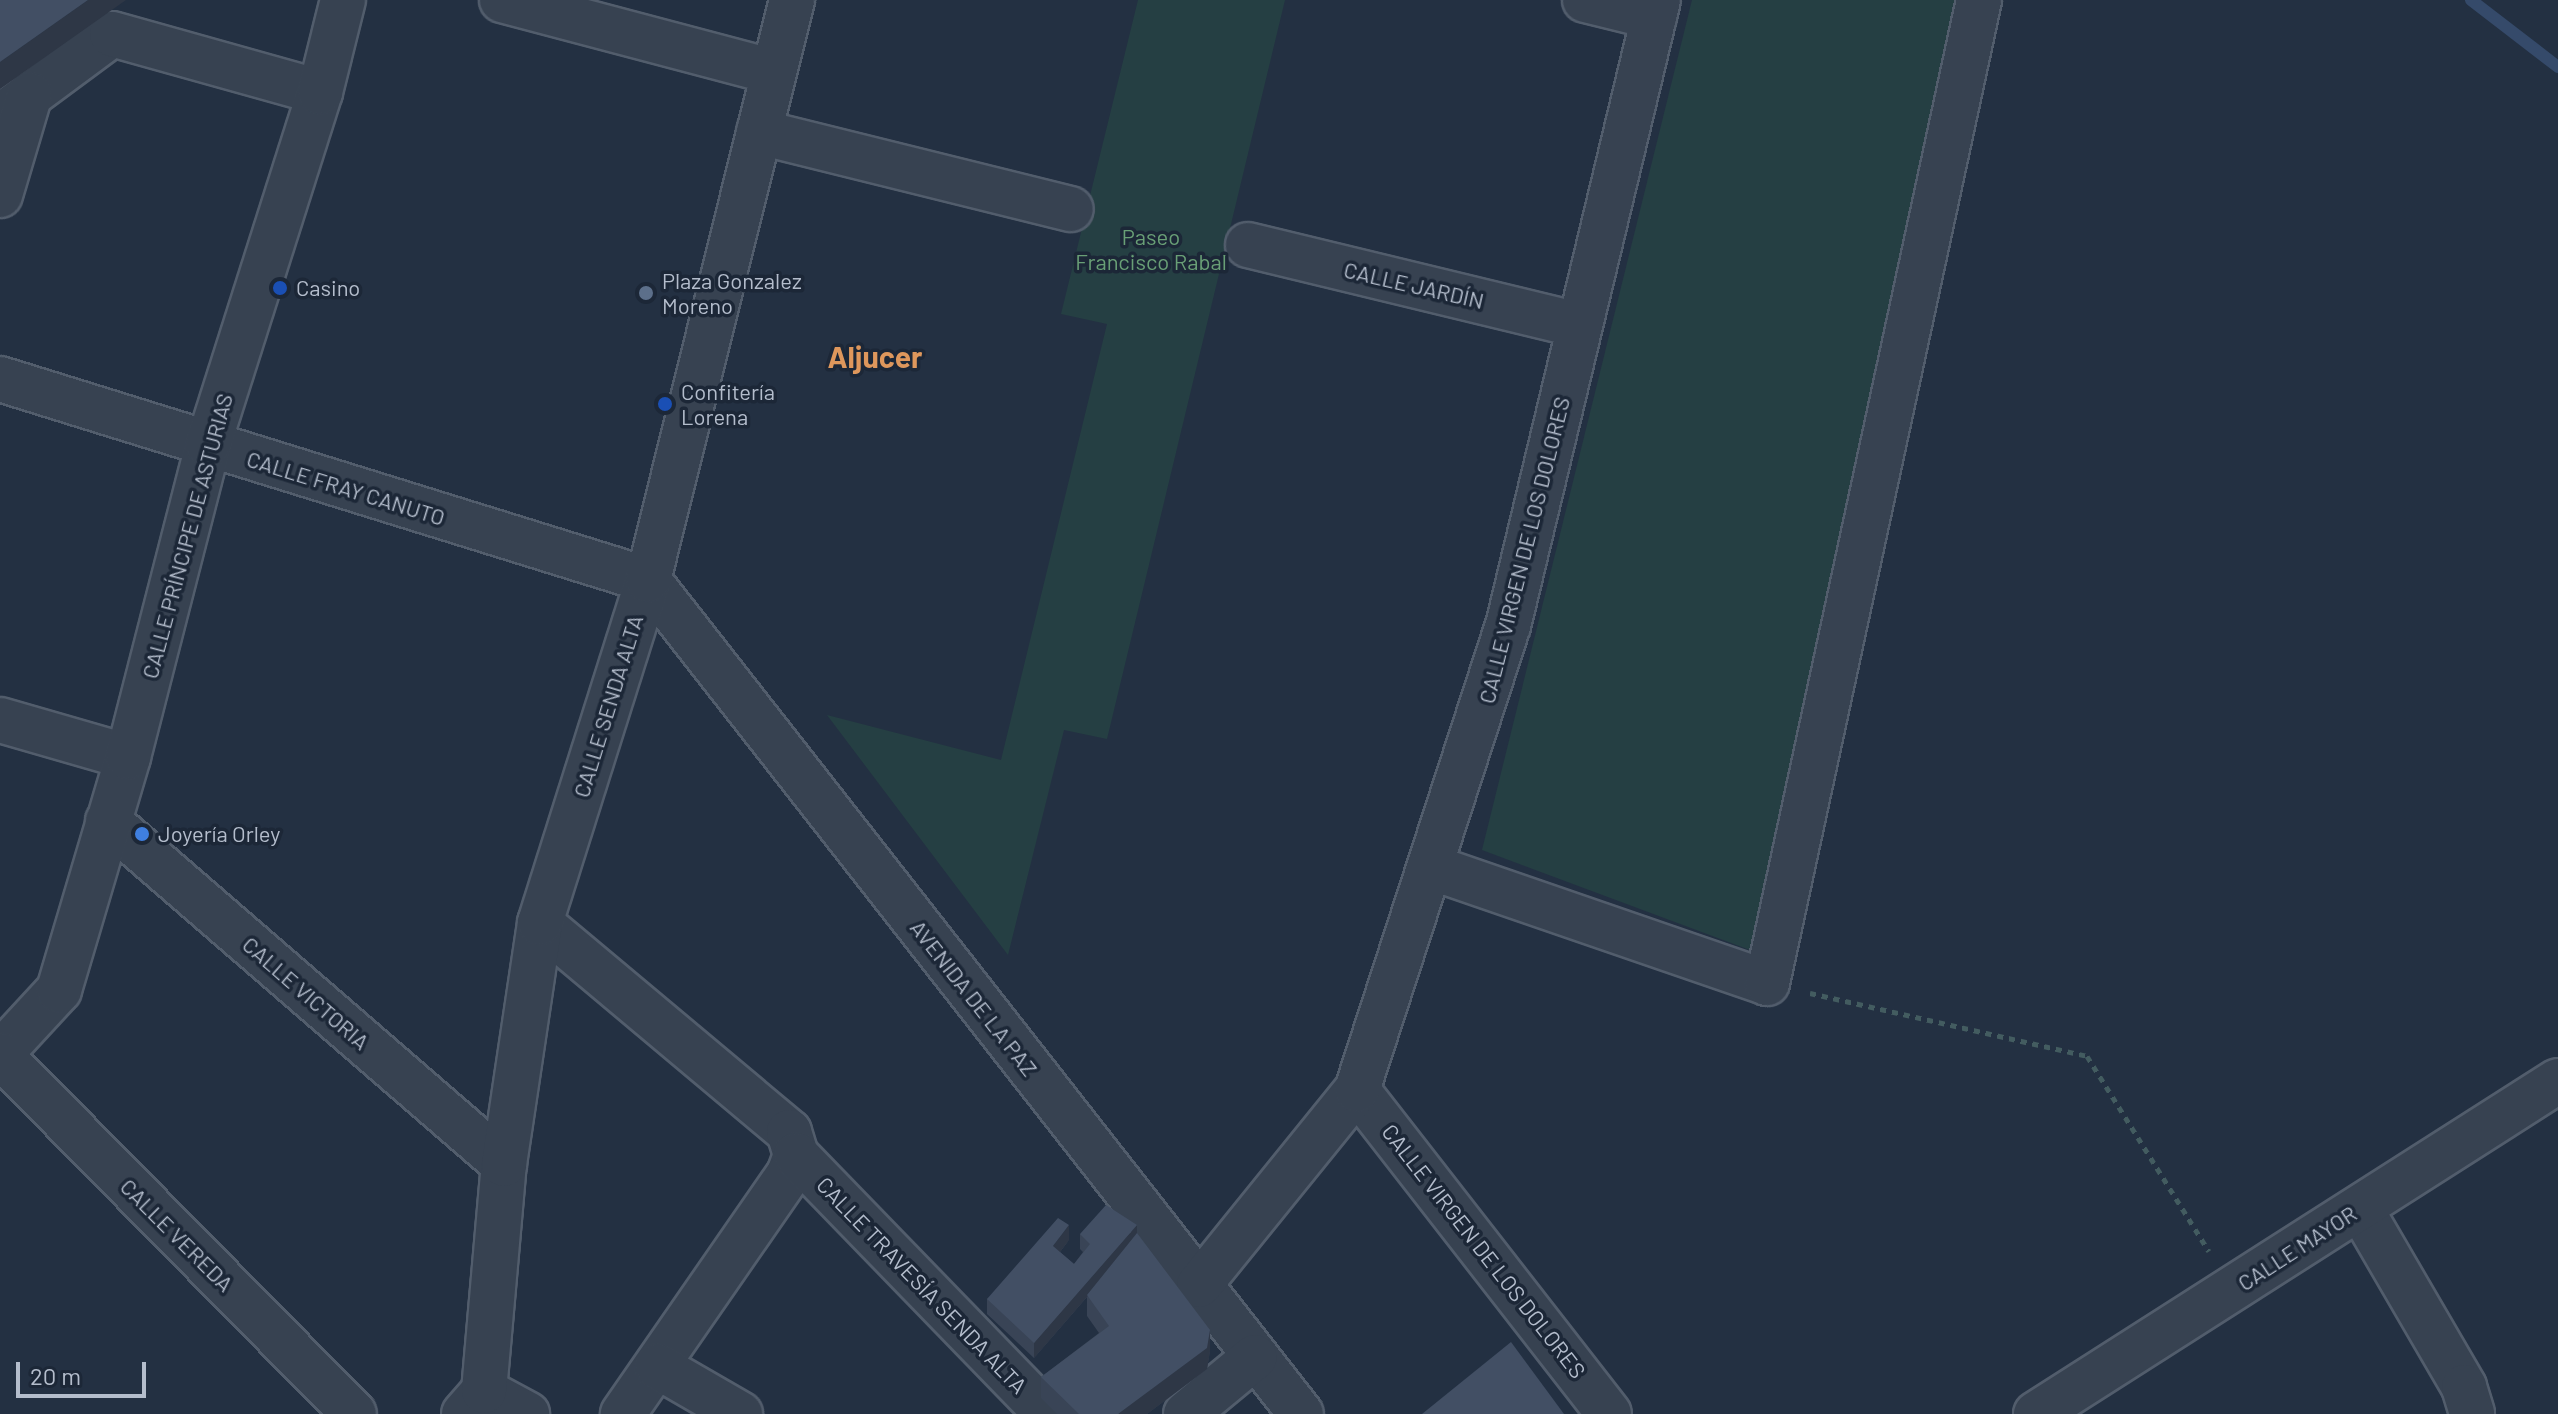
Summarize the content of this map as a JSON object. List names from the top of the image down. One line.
{"streets":{"street":["CALLE JARDÍN","CALLE FRAY CANUTO","CALLE PRÍNCIPE DE ASTURIAS","CALLE VIRGEN DE LOS DOLORES","CALLE SENDA ALTA","CALLE VICTORIA","AVENIDA DE LA PAZ","CALLE VEREDA","CALLE MAYOR","CALLE TRAVESÍA SENDA ALTA"]},"crossings":[["CALLE JARDÍN","CALLE VIRGEN DE LOS DOLORES"],["CALLE FRAY CANUTO","CALLE PRÍNCIPE DE ASTURIAS"],["CALLE FRAY CANUTO","CALLE SENDA ALTA"],["CALLE FRAY CANUTO","AVENIDA DE LA PAZ"],["CALLE PRÍNCIPE DE ASTURIAS","CALLE VICTORIA"],["CALLE PRÍNCIPE DE ASTURIAS","CALLE VEREDA"],["CALLE VIRGEN DE LOS DOLORES","AVENIDA DE LA PAZ"],["CALLE SENDA ALTA","CALLE VICTORIA"],["CALLE SENDA ALTA","AVENIDA DE LA PAZ"],["CALLE SENDA ALTA","CALLE TRAVESÍA SENDA ALTA"]],"districts":["Aljucer"],"parks":["Paseo Francisco Rabal"],"places":["Casino","Plaza Gonzalez Moreno","Confitería Lorena","Joyería Orley"],"scale_bar":"20 m"}
